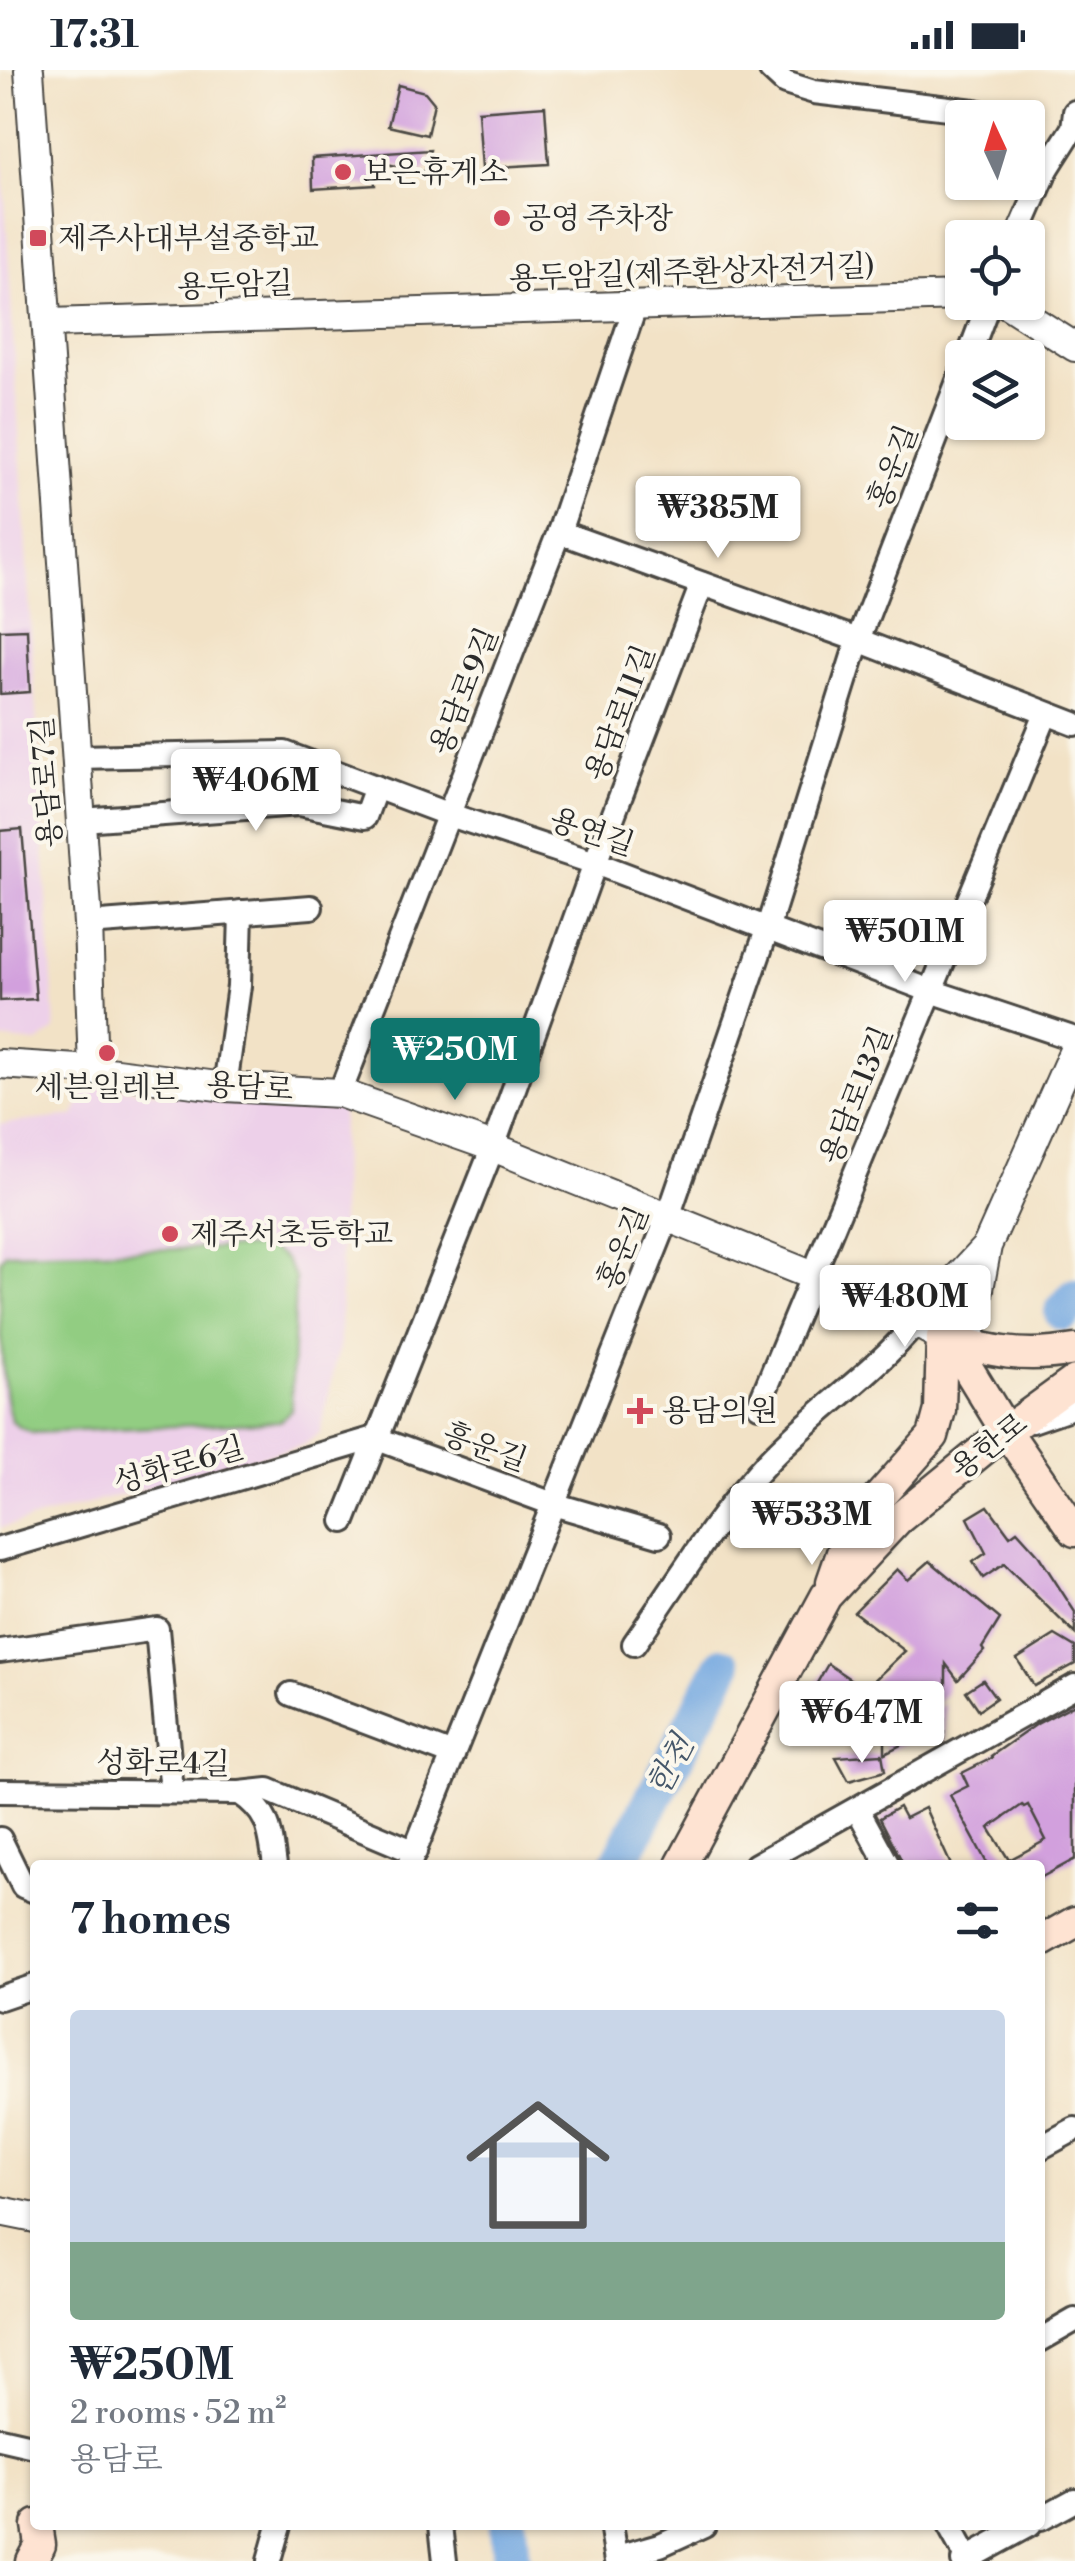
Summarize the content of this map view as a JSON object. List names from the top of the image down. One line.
{"streets":{"main road":["용담로","용한로"],"street":["용두암길(제주환상자전거길)","용두암길","홍운길","용담로9길","용담로11길","용담로7길","용연길","용담로13길","흥운길","성화로6길","성화로4길"]},"crossings":[["용두암길(제주환상자전거길)","용두암길"],["용두암길(제주환상자전거길)","용담로9길"],["용두암길","용담로7길"],["홍운길","용연길"],["홍운길","용담로"],["홍운길","흥운길"],["용담로9길","용연길"],["용담로9길","용담로"],["용담로11길","용연길"],["용담로11길","용담로"],["용담로7길","용연길"],["용담로7길","용담로"],["용연길","용담로13길"],["용담로","용담로13길"],["용담로","용한로"],["흥운길","성화로6길"]],"water":["한천"],"places":{"other":["보은휴게소","공영 주차장","세븐일레븐","제주서초등학교"],"transit":["제주사대부설중학교"],"health":["용담의원"]},"north":"top","page":{"status":"17:31","price":["₩385M","₩406M","₩501M","₩250M","₩480M","₩533M","₩647M"],"heading":"7 homes","list":[{"name":"₩250M","note":"2 rooms · 52 m² · 용담로"}]}}
